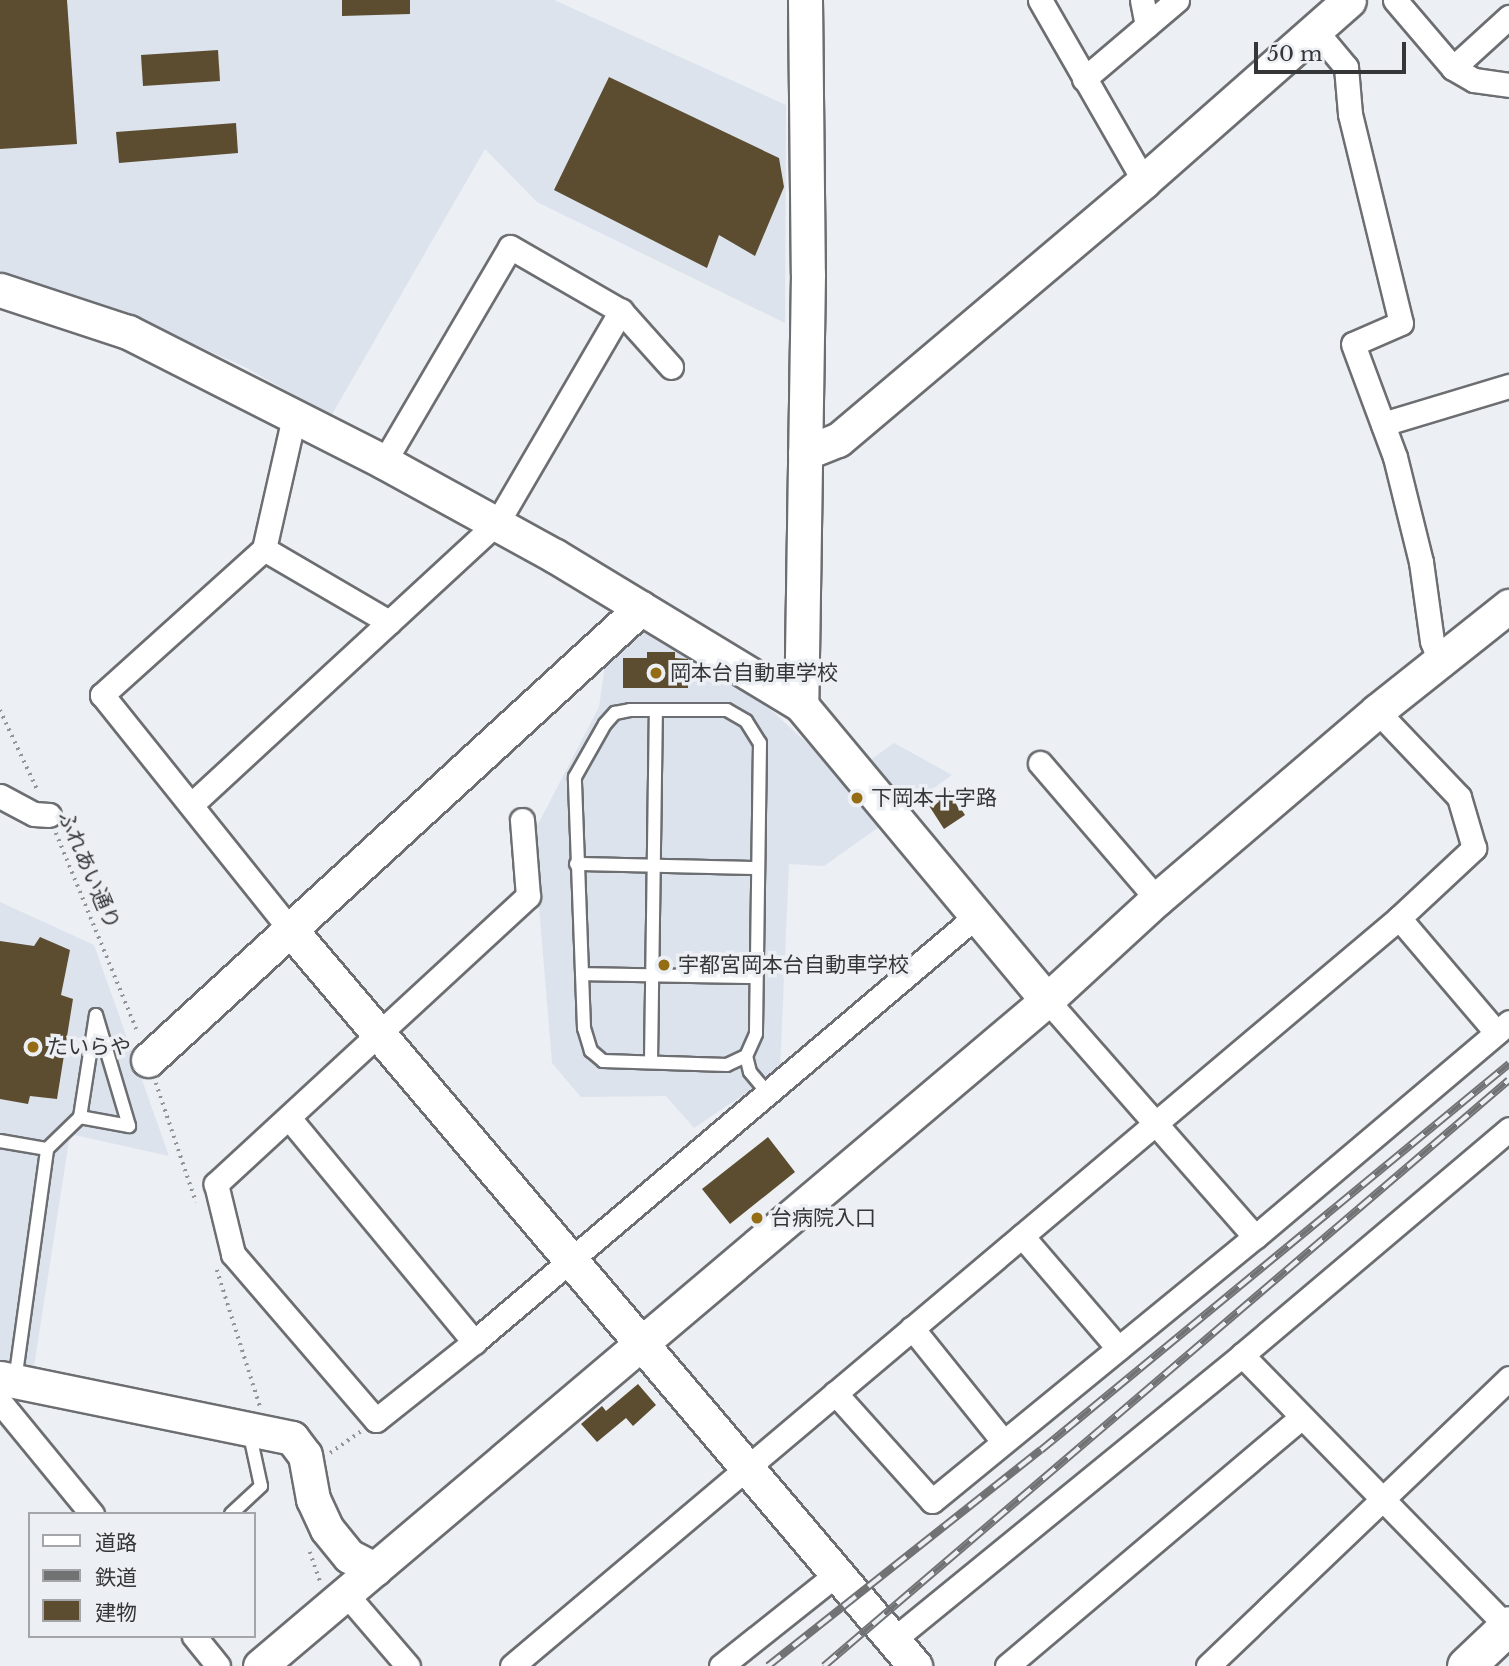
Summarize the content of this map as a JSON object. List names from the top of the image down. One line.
{"streets":{"path":["ふれあい通り"]},"places":["岡本台自動車学校","下岡本十字路","宇都宮岡本台自動車学校","たいらや","台病院入口"],"legend":["道路","鉄道","建物"],"scale_bar":"50 m"}
